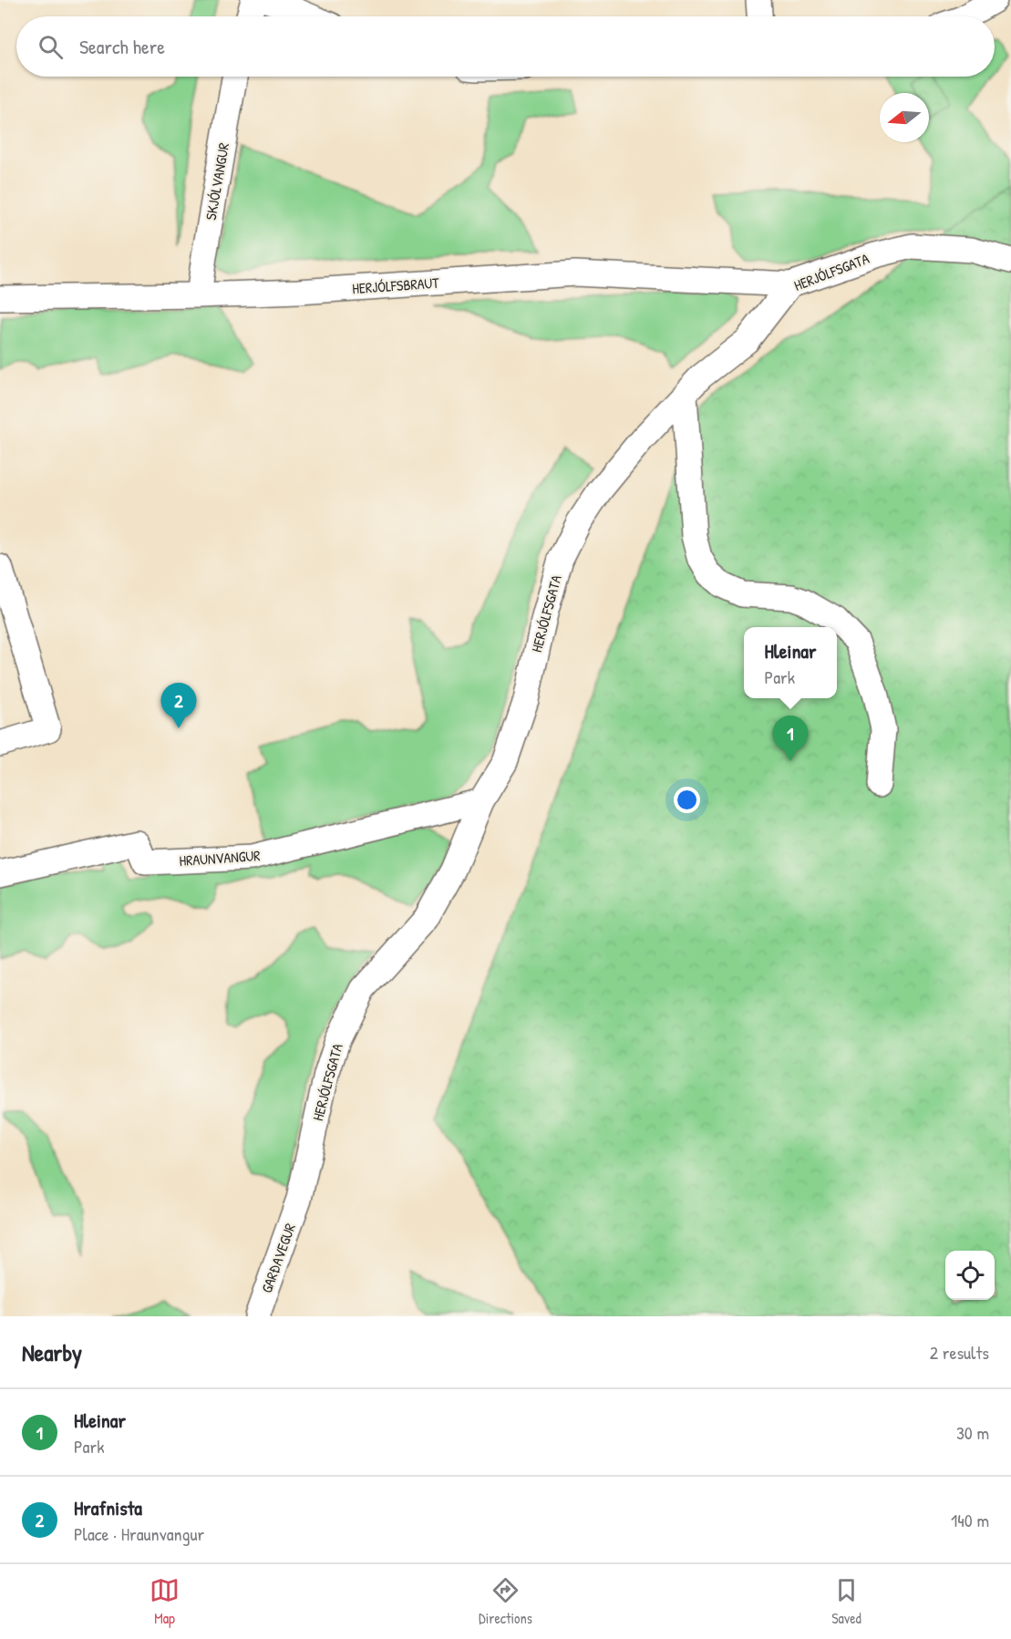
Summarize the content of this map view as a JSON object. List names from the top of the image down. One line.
{"streets":{"street":["SKJÓLVANGUR","HERJÓLFSGATA","HERJÓLFSBRAUT","HRAUNVANGUR","GARÐAVEGUR"]},"crossings":[["SKJÓLVANGUR","HERJÓLFSBRAUT"],["HERJÓLFSGATA","HERJÓLFSBRAUT"],["HERJÓLFSGATA","HRAUNVANGUR"],["HERJÓLFSGATA","GARÐAVEGUR"]],"north":"left","page":{"search":"Search here","popup":["Hleinar","Park"],"pins":["2","1"],"heading":["Nearby","2 results"],"list":[{"mark":"1","name":"Hleinar","note":"Park","value":"30 m"},{"mark":"2","name":"Hrafnista","note":"Place · Hraunvangur","value":"140 m"}],"nav":["Map","Directions","Saved"]}}
